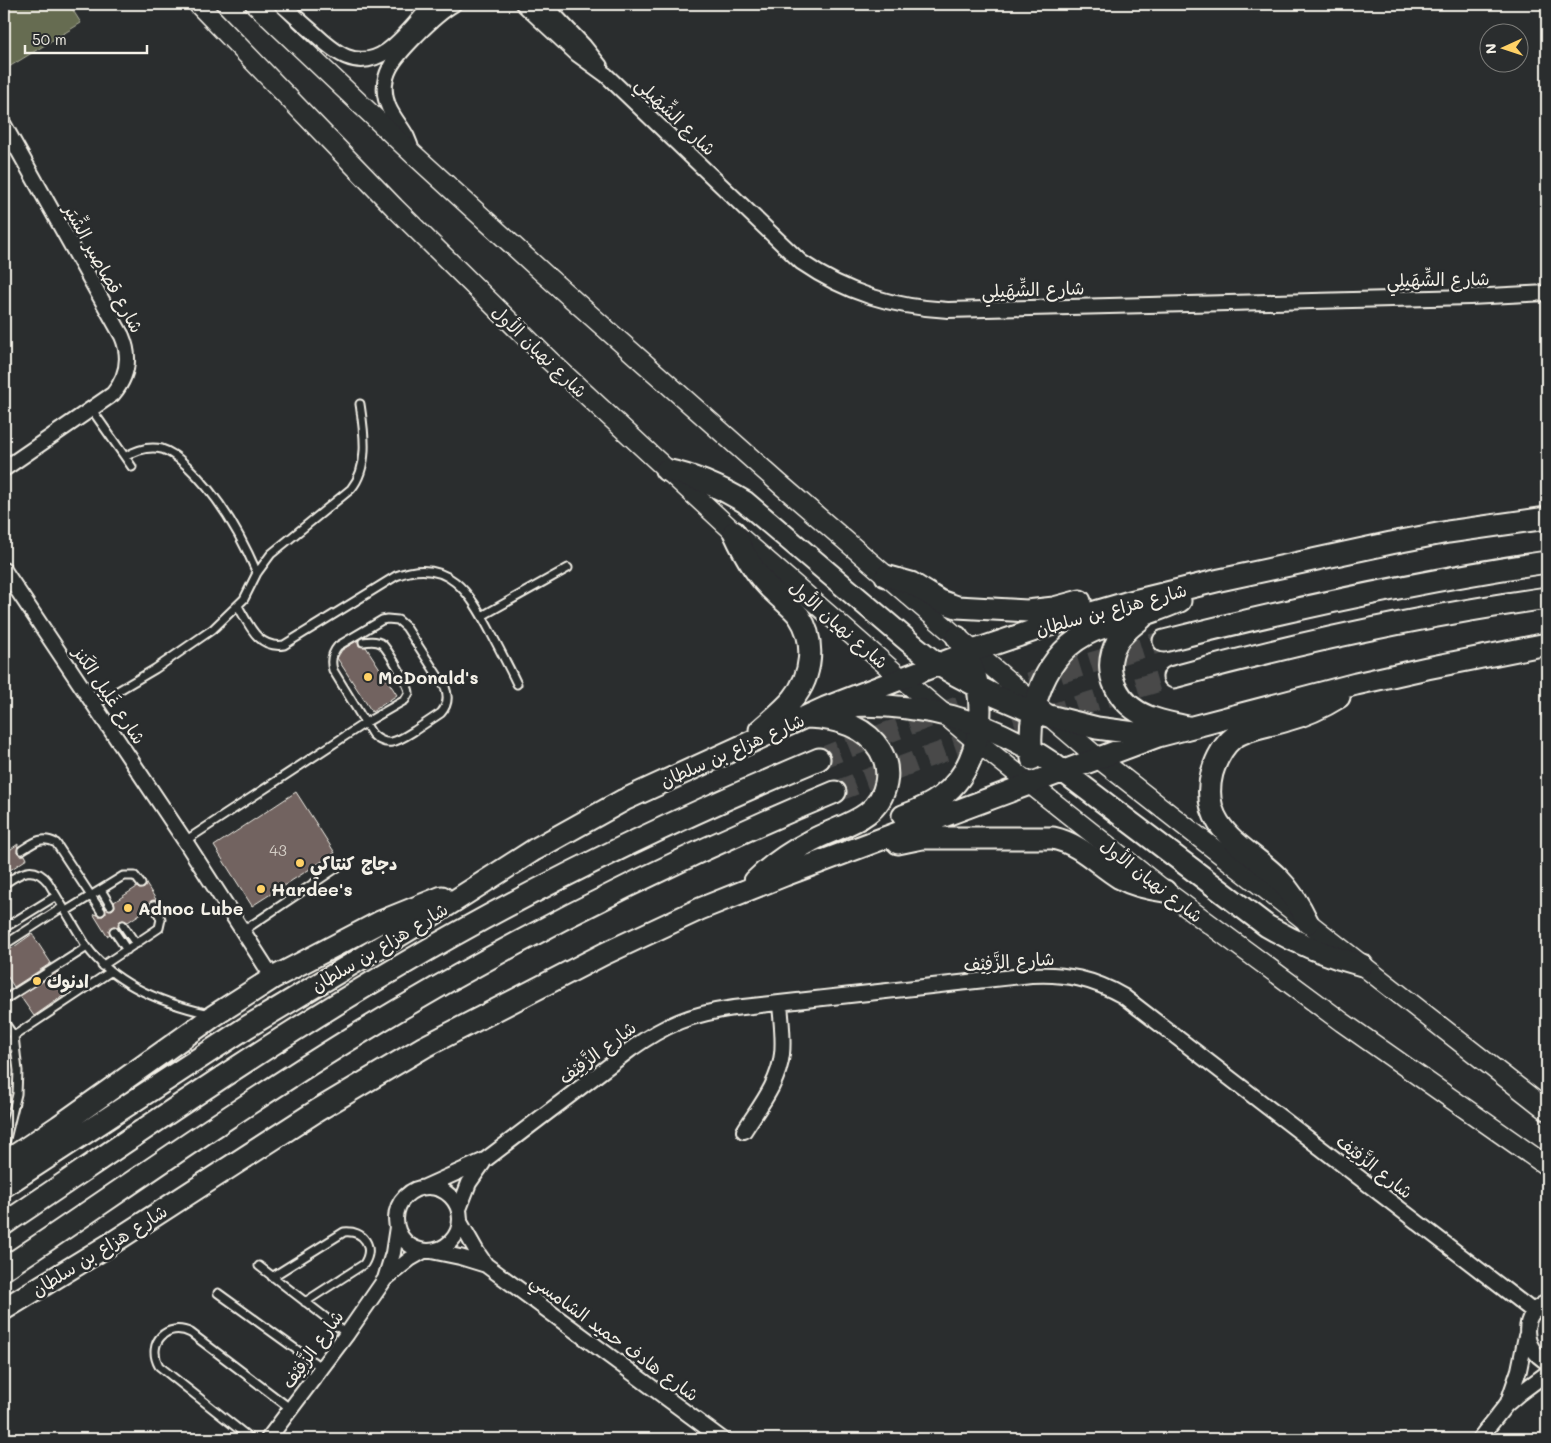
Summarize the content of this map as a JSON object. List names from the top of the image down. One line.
{"streets":{"main road":["شارع نهيان الأول","شارع هزاع بن سلطان"],"street":["شارع الشِّهَيلِي","شارع قصاصِير الشِّيَر","شارع غَلِيل الكَنز","شارع الزَّفِيْف","شارع هادف حميد الشامسي"]},"crossings":[["شارع نهيان الأول","شارع هزاع بن سلطان"],["شارع الزَّفِيْف","شارع هادف حميد الشامسي"]],"places":["McDonald's","دجاج كنتاكي","Hardee's","Adnoc Lube","ادنوك"],"house_numbers":["43"],"scale_bar":"50 m","north":"left"}
